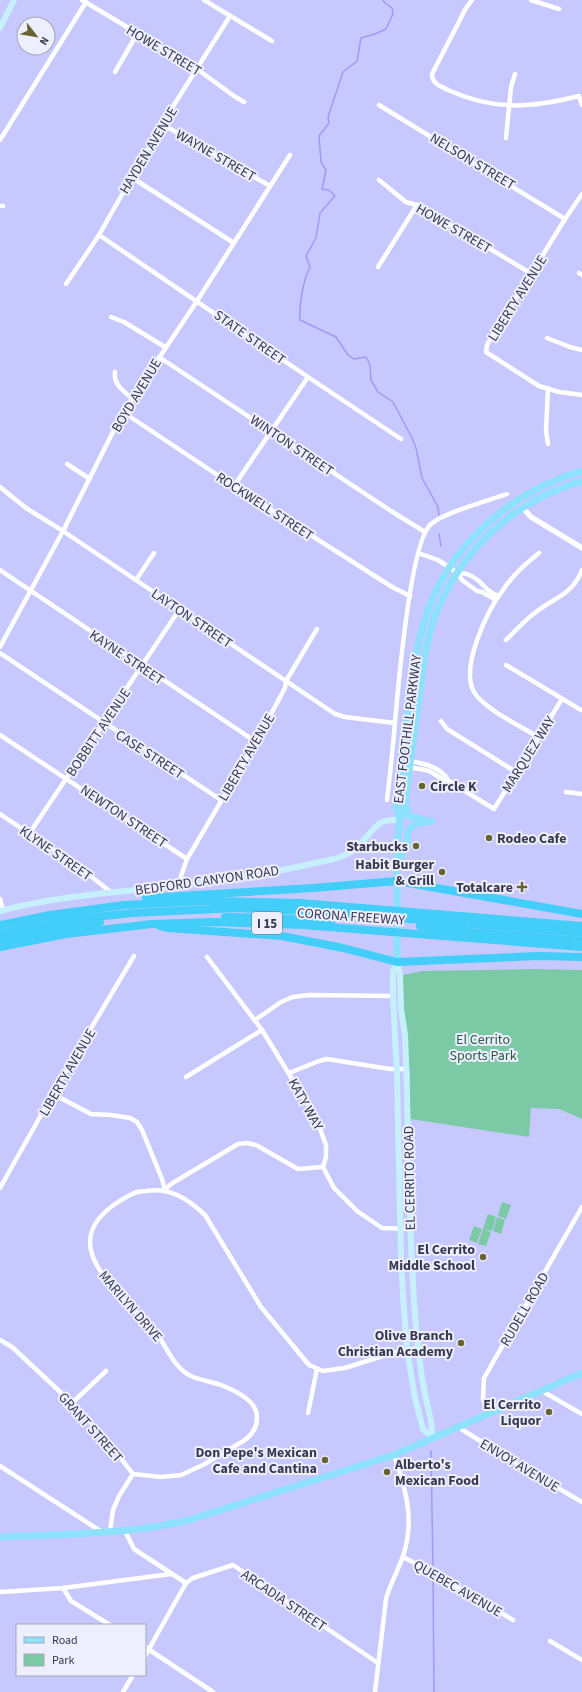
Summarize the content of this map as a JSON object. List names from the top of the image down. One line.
{"streets":{"highway":["CORONA FREEWAY","I 15"],"main road":["EAST FOOTHILL PARKWAY","BEDFORD CANYON ROAD","EL CERRITO ROAD"],"street":["HOWE STREET","HAYDEN AVENUE","WAYNE STREET","NELSON STREET","LIBERTY AVENUE","STATE STREET","BOYD AVENUE","WINTON STREET","ROCKWELL STREET","LAYTON STREET","KAYNE STREET","BOBBITT AVENUE","CASE STREET","MARQUEZ WAY","NEWTON STREET","KLYNE STREET","KATY WAY","MARILYN DRIVE","RUDELL ROAD","GRANT STREET","ENVOY AVENUE","QUEBEC AVENUE","ARCADIA STREET"]},"crossings":[["HOWE STREET","HAYDEN AVENUE"],["HOWE STREET","LIBERTY AVENUE"],["HAYDEN AVENUE","WAYNE STREET"],["HAYDEN AVENUE","STATE STREET"],["WAYNE STREET","BOYD AVENUE"],["NELSON STREET","LIBERTY AVENUE"],["LIBERTY AVENUE","LAYTON STREET"],["LIBERTY AVENUE","KAYNE STREET"],["LIBERTY AVENUE","CASE STREET"],["LIBERTY AVENUE","NEWTON STREET"],["LIBERTY AVENUE","BEDFORD CANYON ROAD"],["STATE STREET","BOYD AVENUE"],["BOYD AVENUE","WINTON STREET"],["BOYD AVENUE","ROCKWELL STREET"],["BOYD AVENUE","LAYTON STREET"],["BOYD AVENUE","KAYNE STREET"],["LAYTON STREET","BOBBITT AVENUE"],["KAYNE STREET","BOBBITT AVENUE"],["EAST FOOTHILL PARKWAY","MARQUEZ WAY"],["EAST FOOTHILL PARKWAY","BEDFORD CANYON ROAD"],["EAST FOOTHILL PARKWAY","EL CERRITO ROAD"],["BOBBITT AVENUE","CASE STREET"],["BOBBITT AVENUE","NEWTON STREET"],["BOBBITT AVENUE","KLYNE STREET"],["KLYNE STREET","BEDFORD CANYON ROAD"],["BEDFORD CANYON ROAD","EL CERRITO ROAD"],["MARILYN DRIVE","GRANT STREET"]],"parks":["El Cerrito Sports Park"],"places":{"other":["Circle K","Rodeo Cafe","Starbucks","Habit Burger & Grill","El Cerrito Middle School","Olive Branch Christian Academy","El Cerrito Liquor","Don Pepe's Mexican Cafe and Cantina","Alberto's Mexican Food"],"health":["Totalcare"]},"legend":["Road","Park"],"north":"bottom right"}
